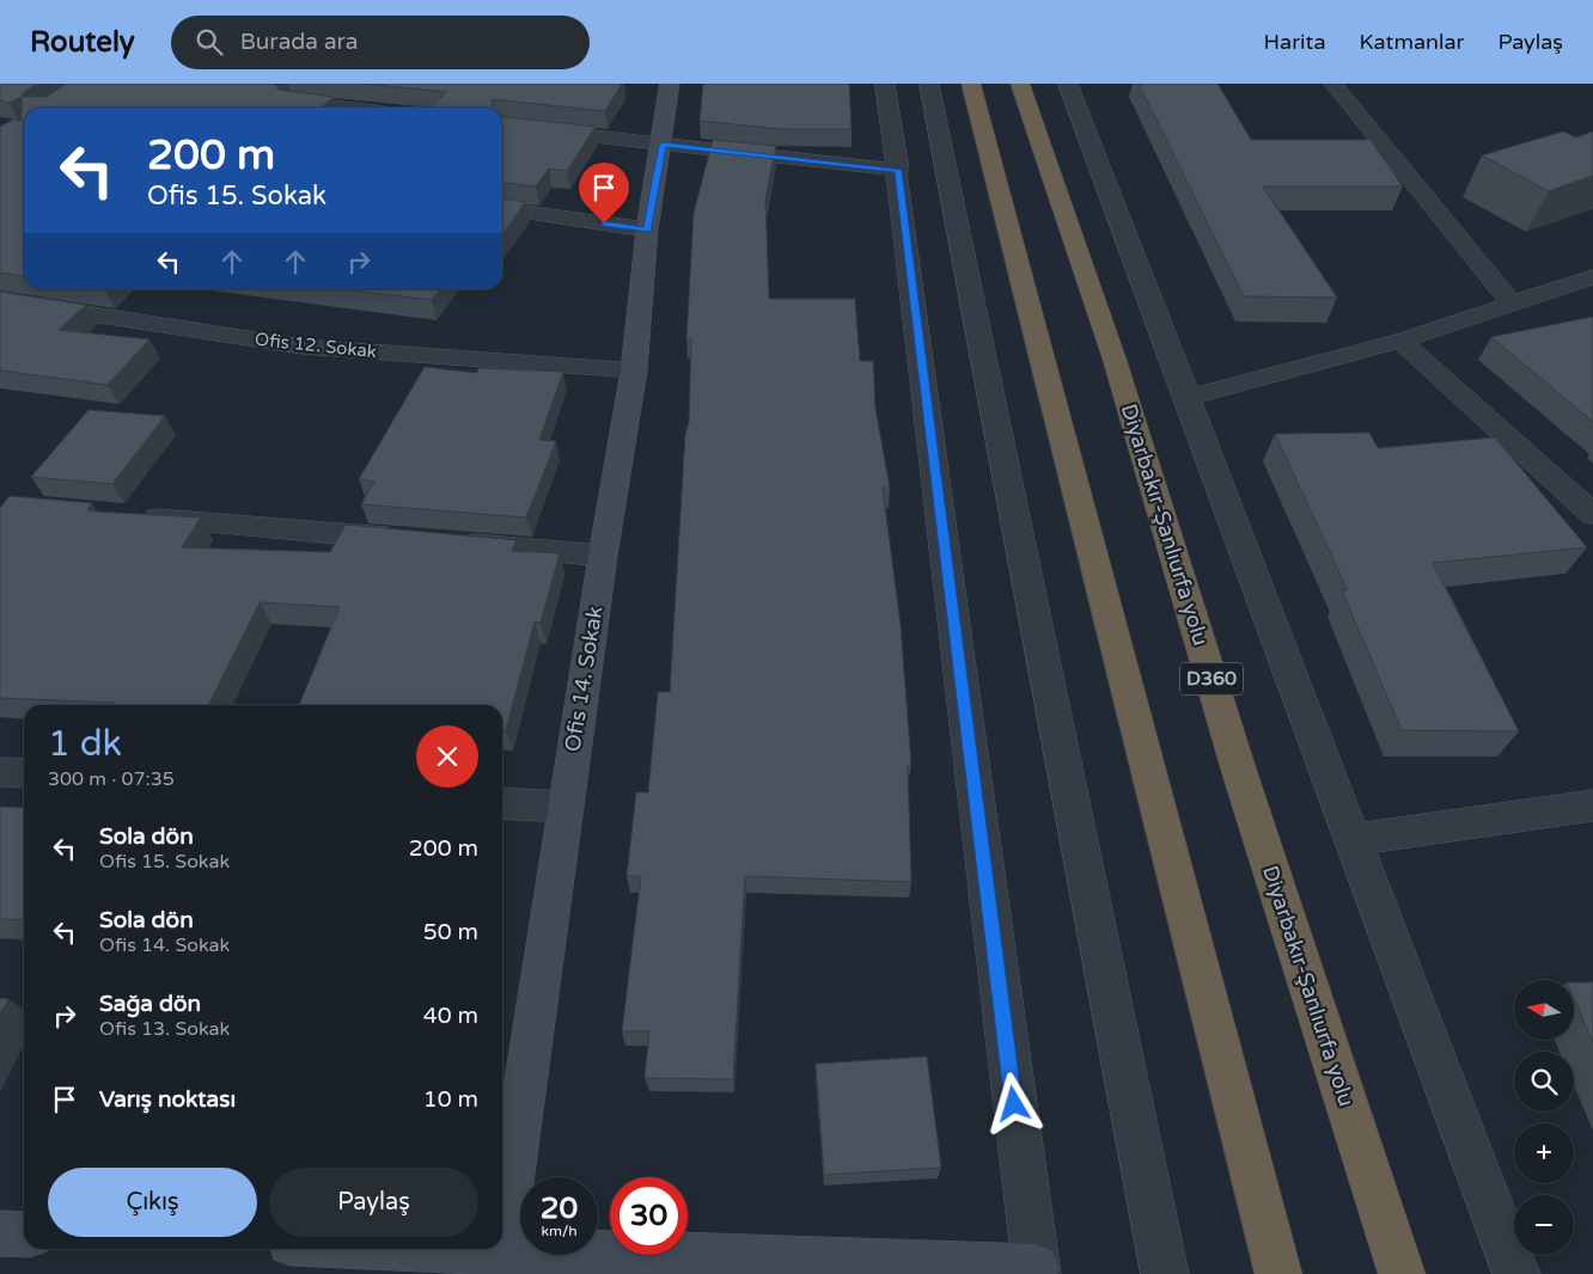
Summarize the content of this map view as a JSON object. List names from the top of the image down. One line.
{"streets":{"highway":["Diyarbakır-Şanlıurfa yolu","D360"],"street":["Ofis 12. Sokak","Ofis 14. Sokak"]},"crossings":[["Ofis 12. Sokak","Ofis 14. Sokak"]],"north":"left","page":{"header":"Routely","search":"Burada ara","nav":["Harita","Katmanlar","Paylaş"],"turn":["200 m","Ofis 15. Sokak"],"heading":["1 dk","300 m · 07:35"],"list":[{"name":"Sola dön","note":"Ofis 15. Sokak","value":"200 m"},{"name":"Sola dön","note":"Ofis 14. Sokak","value":"50 m"},{"name":"Sağa dön","note":"Ofis 13. Sokak","value":"40 m"},{"name":"Varış noktası","value":"10 m"}],"map_buttons":["+","−"],"buttons":["Çıkış","Paylaş"],"speed":"20 km/h","limit":"30"}}
